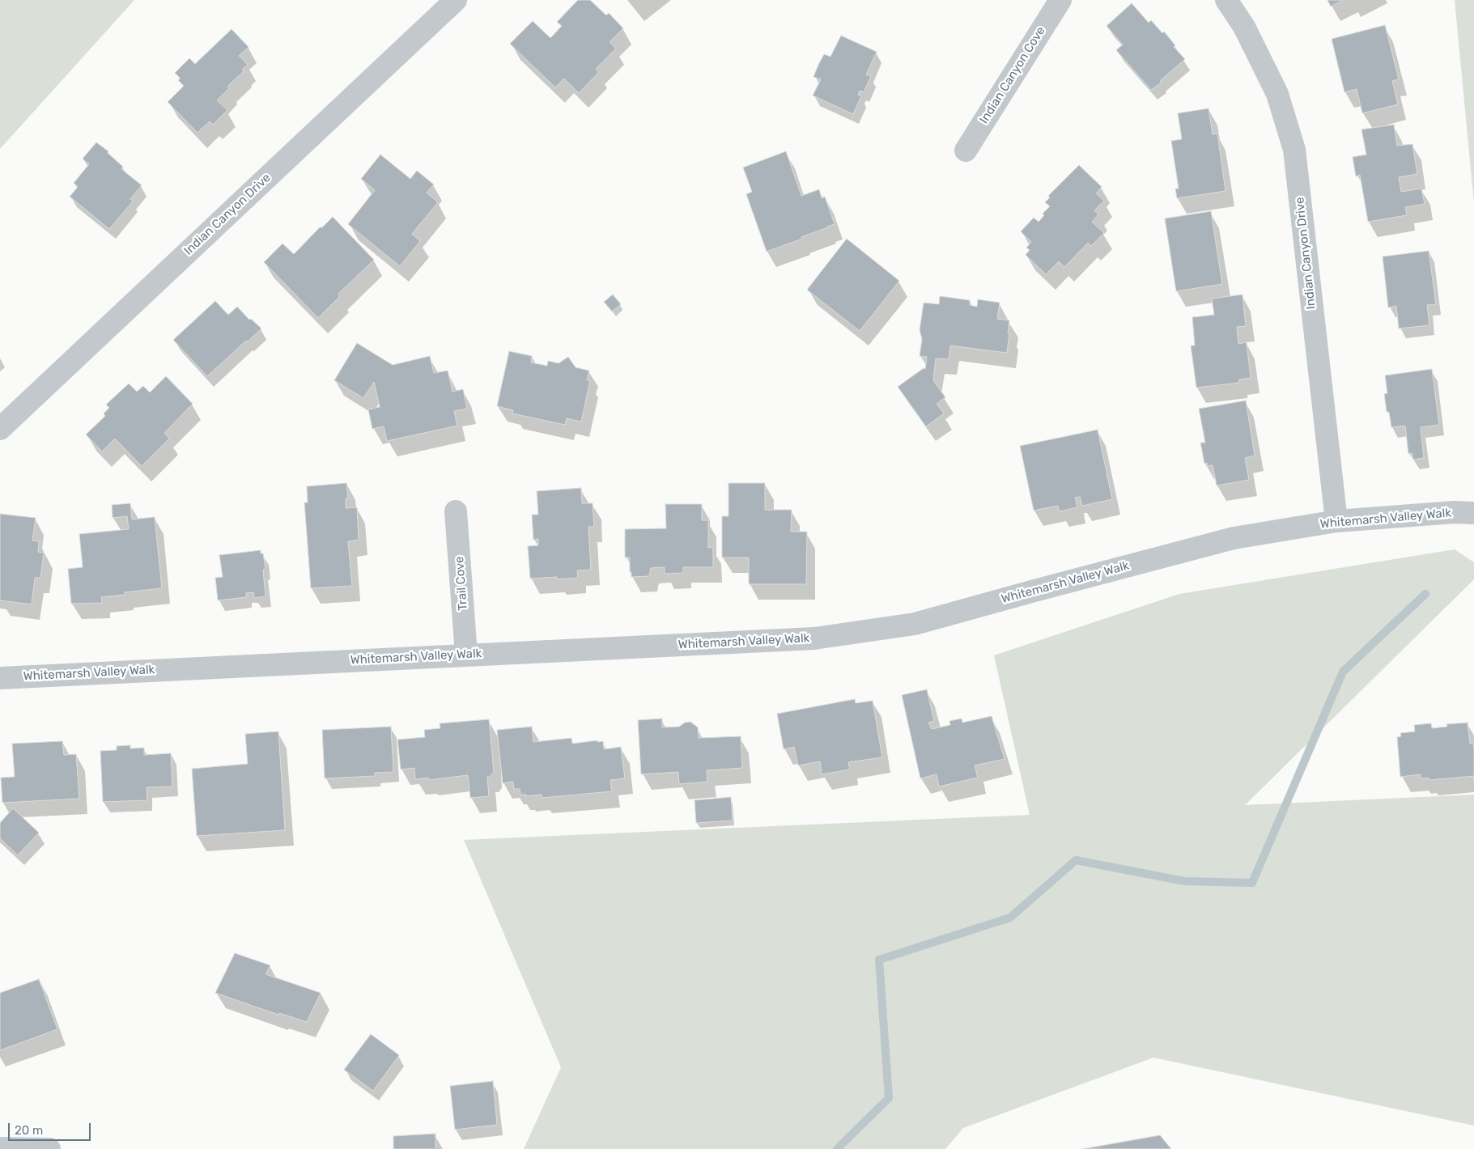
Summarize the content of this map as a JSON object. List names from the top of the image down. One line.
{"streets":{"street":["Indian Canyon Cove","Indian Canyon Drive","Whitemarsh Valley Walk","Trail Cove"]},"crossings":[["Indian Canyon Drive","Whitemarsh Valley Walk"],["Whitemarsh Valley Walk","Trail Cove"]],"scale_bar":"20 m"}
